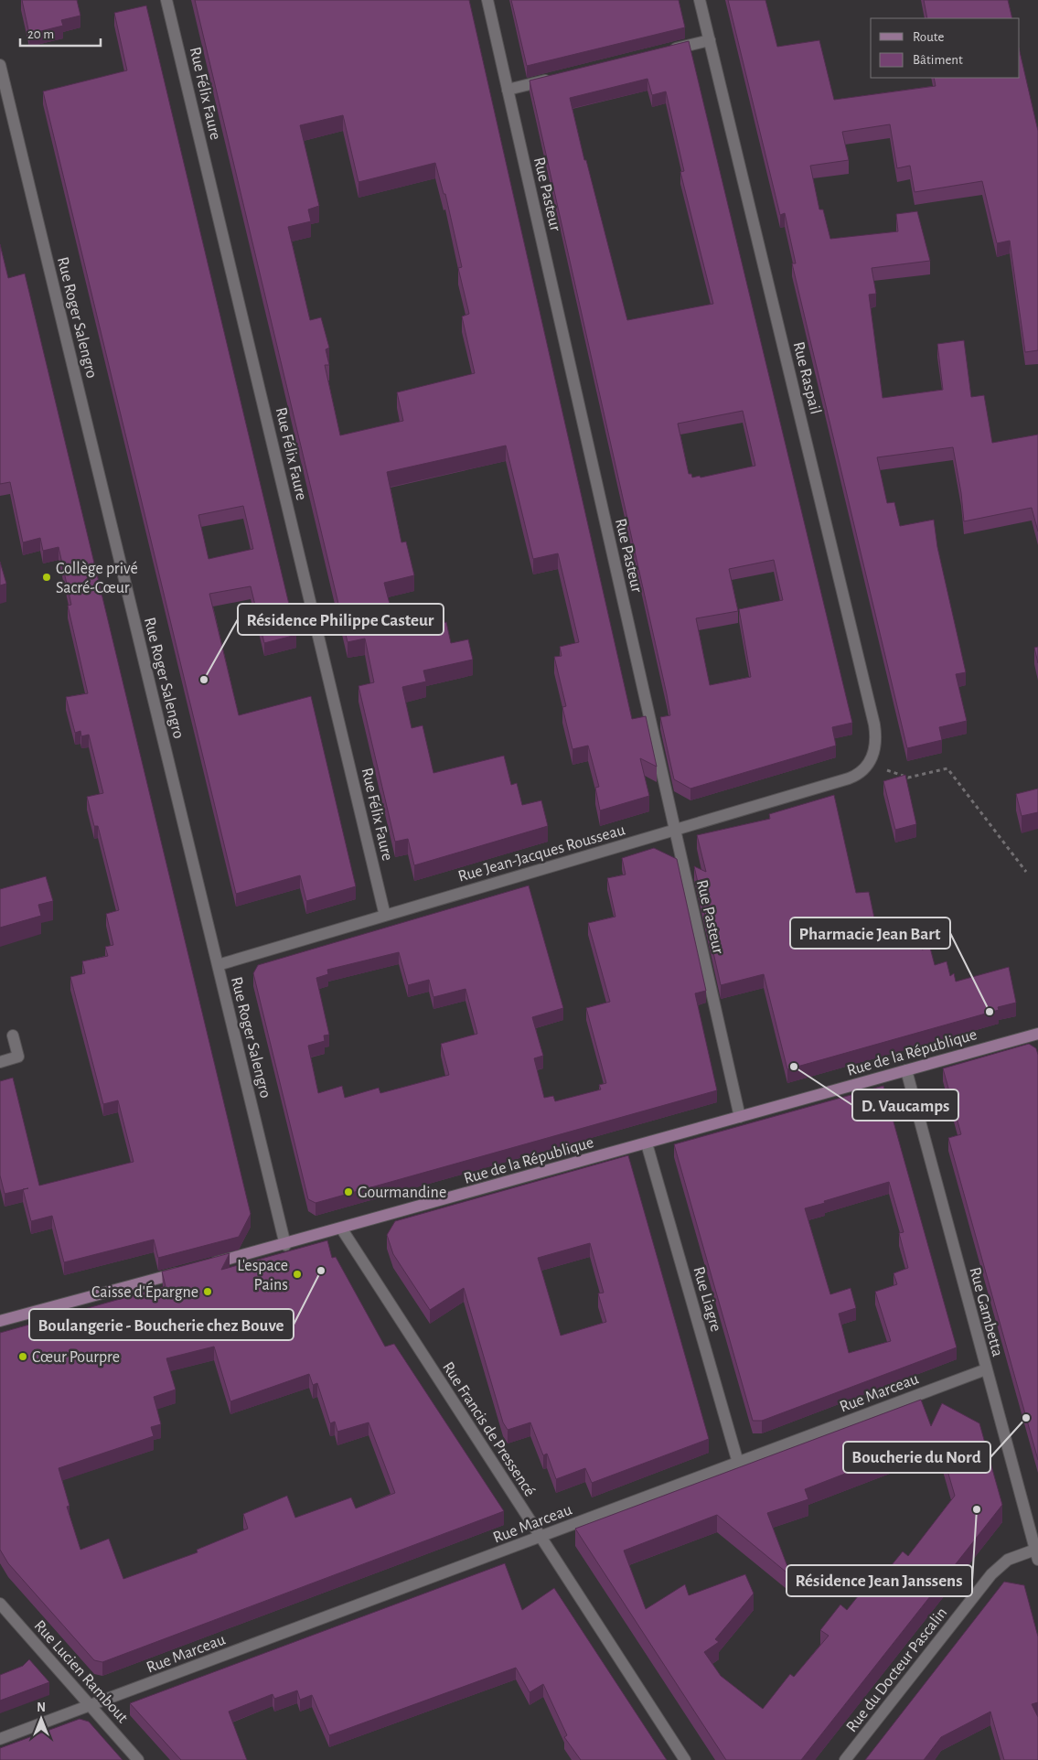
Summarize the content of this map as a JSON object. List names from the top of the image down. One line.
{"streets":{"street":["Rue Félix Faure","Rue Pasteur","Rue Roger Salengro","Rue Raspail","Rue Jean-Jacques Rousseau","Rue de la République","Rue Liagre","Rue Gambetta","Rue Marceau","Rue Francis de Pressencé","Rue du Docteur Pascalin","Rue Lucien Rambout"]},"crossings":[["Rue Félix Faure","Rue Jean-Jacques Rousseau"],["Rue Pasteur","Rue Jean-Jacques Rousseau"],["Rue Pasteur","Rue de la République"],["Rue Roger Salengro","Rue Jean-Jacques Rousseau"],["Rue Roger Salengro","Rue de la République"],["Rue Raspail","Rue Jean-Jacques Rousseau"],["Rue de la République","Rue Liagre"],["Rue de la République","Rue Gambetta"],["Rue de la République","Rue Francis de Pressencé"],["Rue Liagre","Rue Marceau"],["Rue Gambetta","Rue Marceau"],["Rue Gambetta","Rue du Docteur Pascalin"],["Rue Marceau","Rue Francis de Pressencé"],["Rue Marceau","Rue Lucien Rambout"]],"places":["Collège privé Sacré-Cœur","Résidence Philippe Casteur","Pharmacie Jean Bart","D. Vaucamps","Gourmandine","Boulangerie - Boucherie chez Bouve","L'espace Pains","Caisse d'Épargne","Cœur Pourpre","Boucherie du Nord","Résidence Jean Janssens"],"legend":["Route","Bâtiment"],"scale_bar":"20 m","north":"top"}
